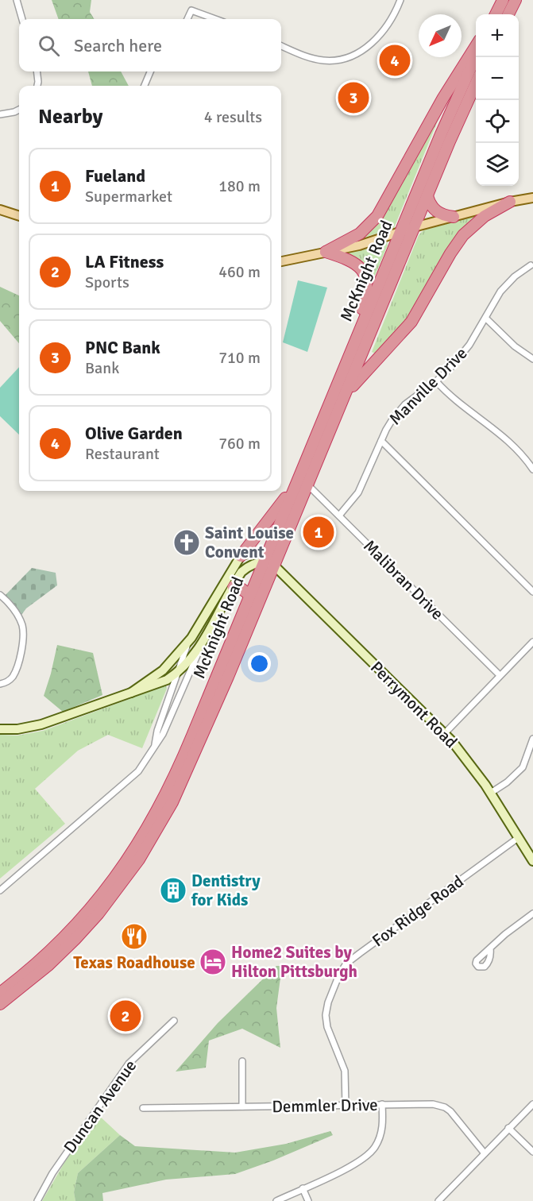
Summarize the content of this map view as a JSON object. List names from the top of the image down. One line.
{"streets":{"highway":["McKnight Road"],"street":["Manville Drive","Malibran Drive","Perrymont Road","Fox Ridge Road","Demmler Drive","Duncan Avenue"]},"crossings":[["McKnight Road","Malibran Drive"],["McKnight Road","Perrymont Road"],["Manville Drive","Malibran Drive"],["Perrymont Road","Fox Ridge Road"],["Fox Ridge Road","Demmler Drive"]],"places":{"church":["Saint Louise Convent"],"building":["Dentistry for Kids"],"restaurant":["Texas Roadhouse"],"hotel":["Home2 Suites by Hilton Pittsburgh"]},"north":"bottom left","page":{"map_buttons":["+","−"],"search":"Search here","pins":["4","3","1","2"],"heading":["Nearby","4 results"],"list":[{"mark":"1","name":"Fueland","note":"Supermarket","value":"180 m"},{"mark":"2","name":"LA Fitness","note":"Sports","value":"460 m"},{"mark":"3","name":"PNC Bank","note":"Bank","value":"710 m"},{"mark":"4","name":"Olive Garden","note":"Restaurant","value":"760 m"}]}}
